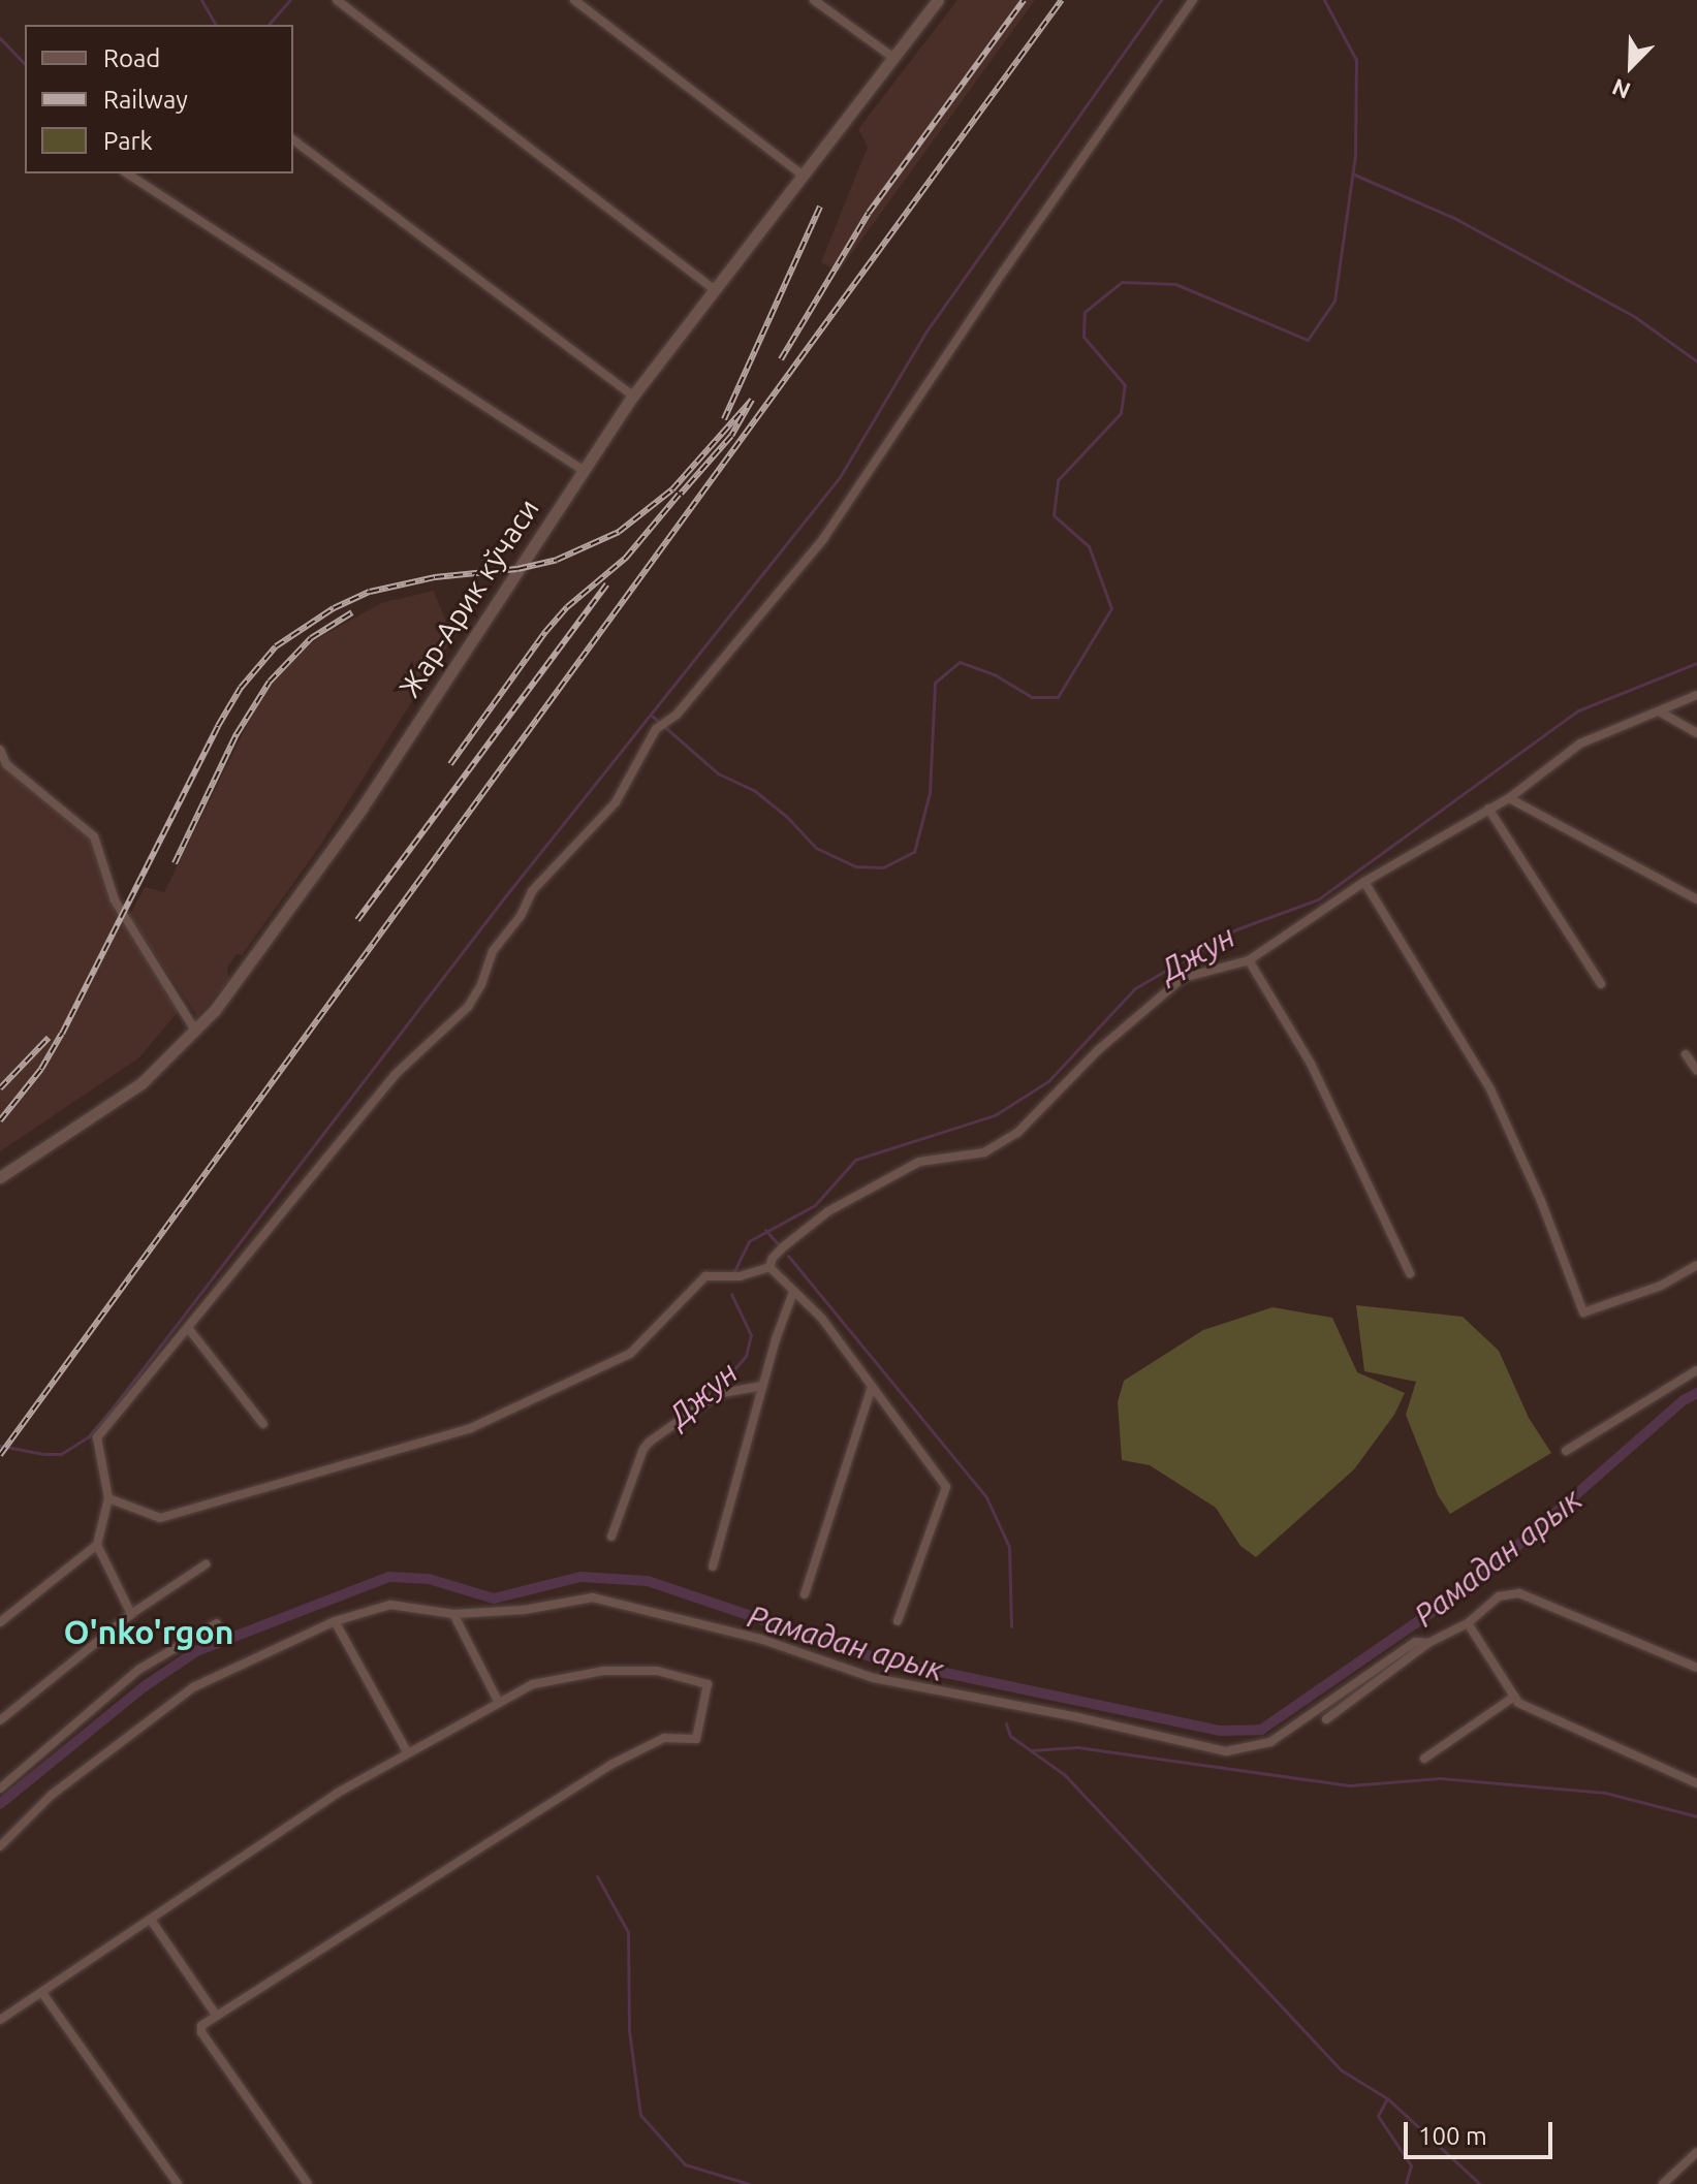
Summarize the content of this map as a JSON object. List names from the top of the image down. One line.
{"streets":{"main road":["Жар-Арик кўчаси"]},"districts":["O'nko'rgon"],"water":["Джун","Рамадан арык"],"legend":["Road","Railway","Park"],"scale_bar":"100 m","north":"bottom left"}
